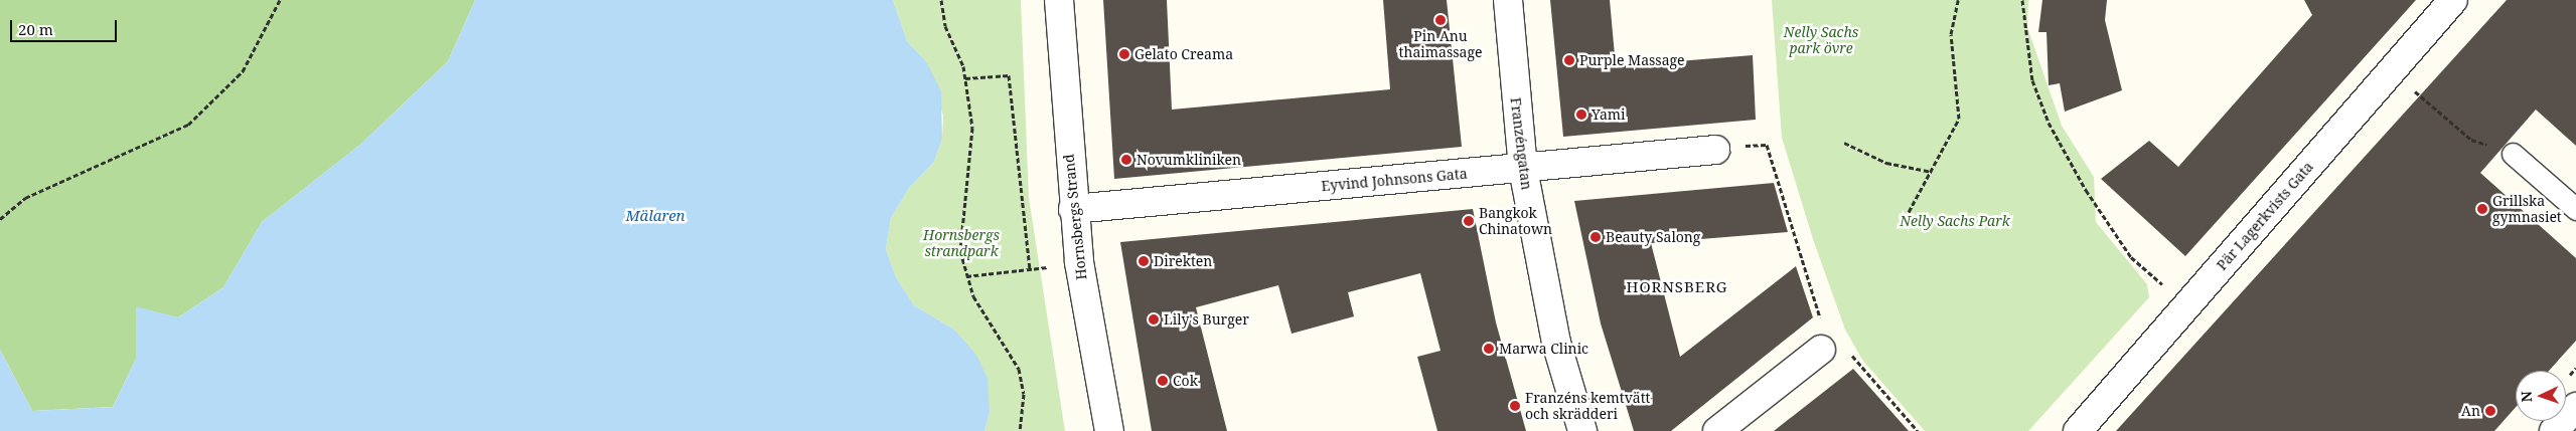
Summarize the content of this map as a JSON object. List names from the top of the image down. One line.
{"streets":{"street":["Franzéngatan","Eyvind Johnsons Gata","Pär Lagerkvists Gata","Hornsbergs Strand"]},"crossings":[["Franzéngatan","Eyvind Johnsons Gata"],["Eyvind Johnsons Gata","Hornsbergs Strand"]],"districts":["HORNSBERG"],"water":["Mälaren"],"parks":["Nelly Sachs park övre","Nelly Sachs Park","Hornsbergs strandpark"],"places":["Pin Anu thaimassage","Gelato Creama","Purple Massage","Yami","Novumkliniken","Grillska gymnasiet","Bangkok Chinatown","Beauty Salong","Direkten","Lily's Burger","Marwa Clinic","Cok","Franzéns kemtvätt och skrädderi","An"],"scale_bar":"20 m","north":"left"}
